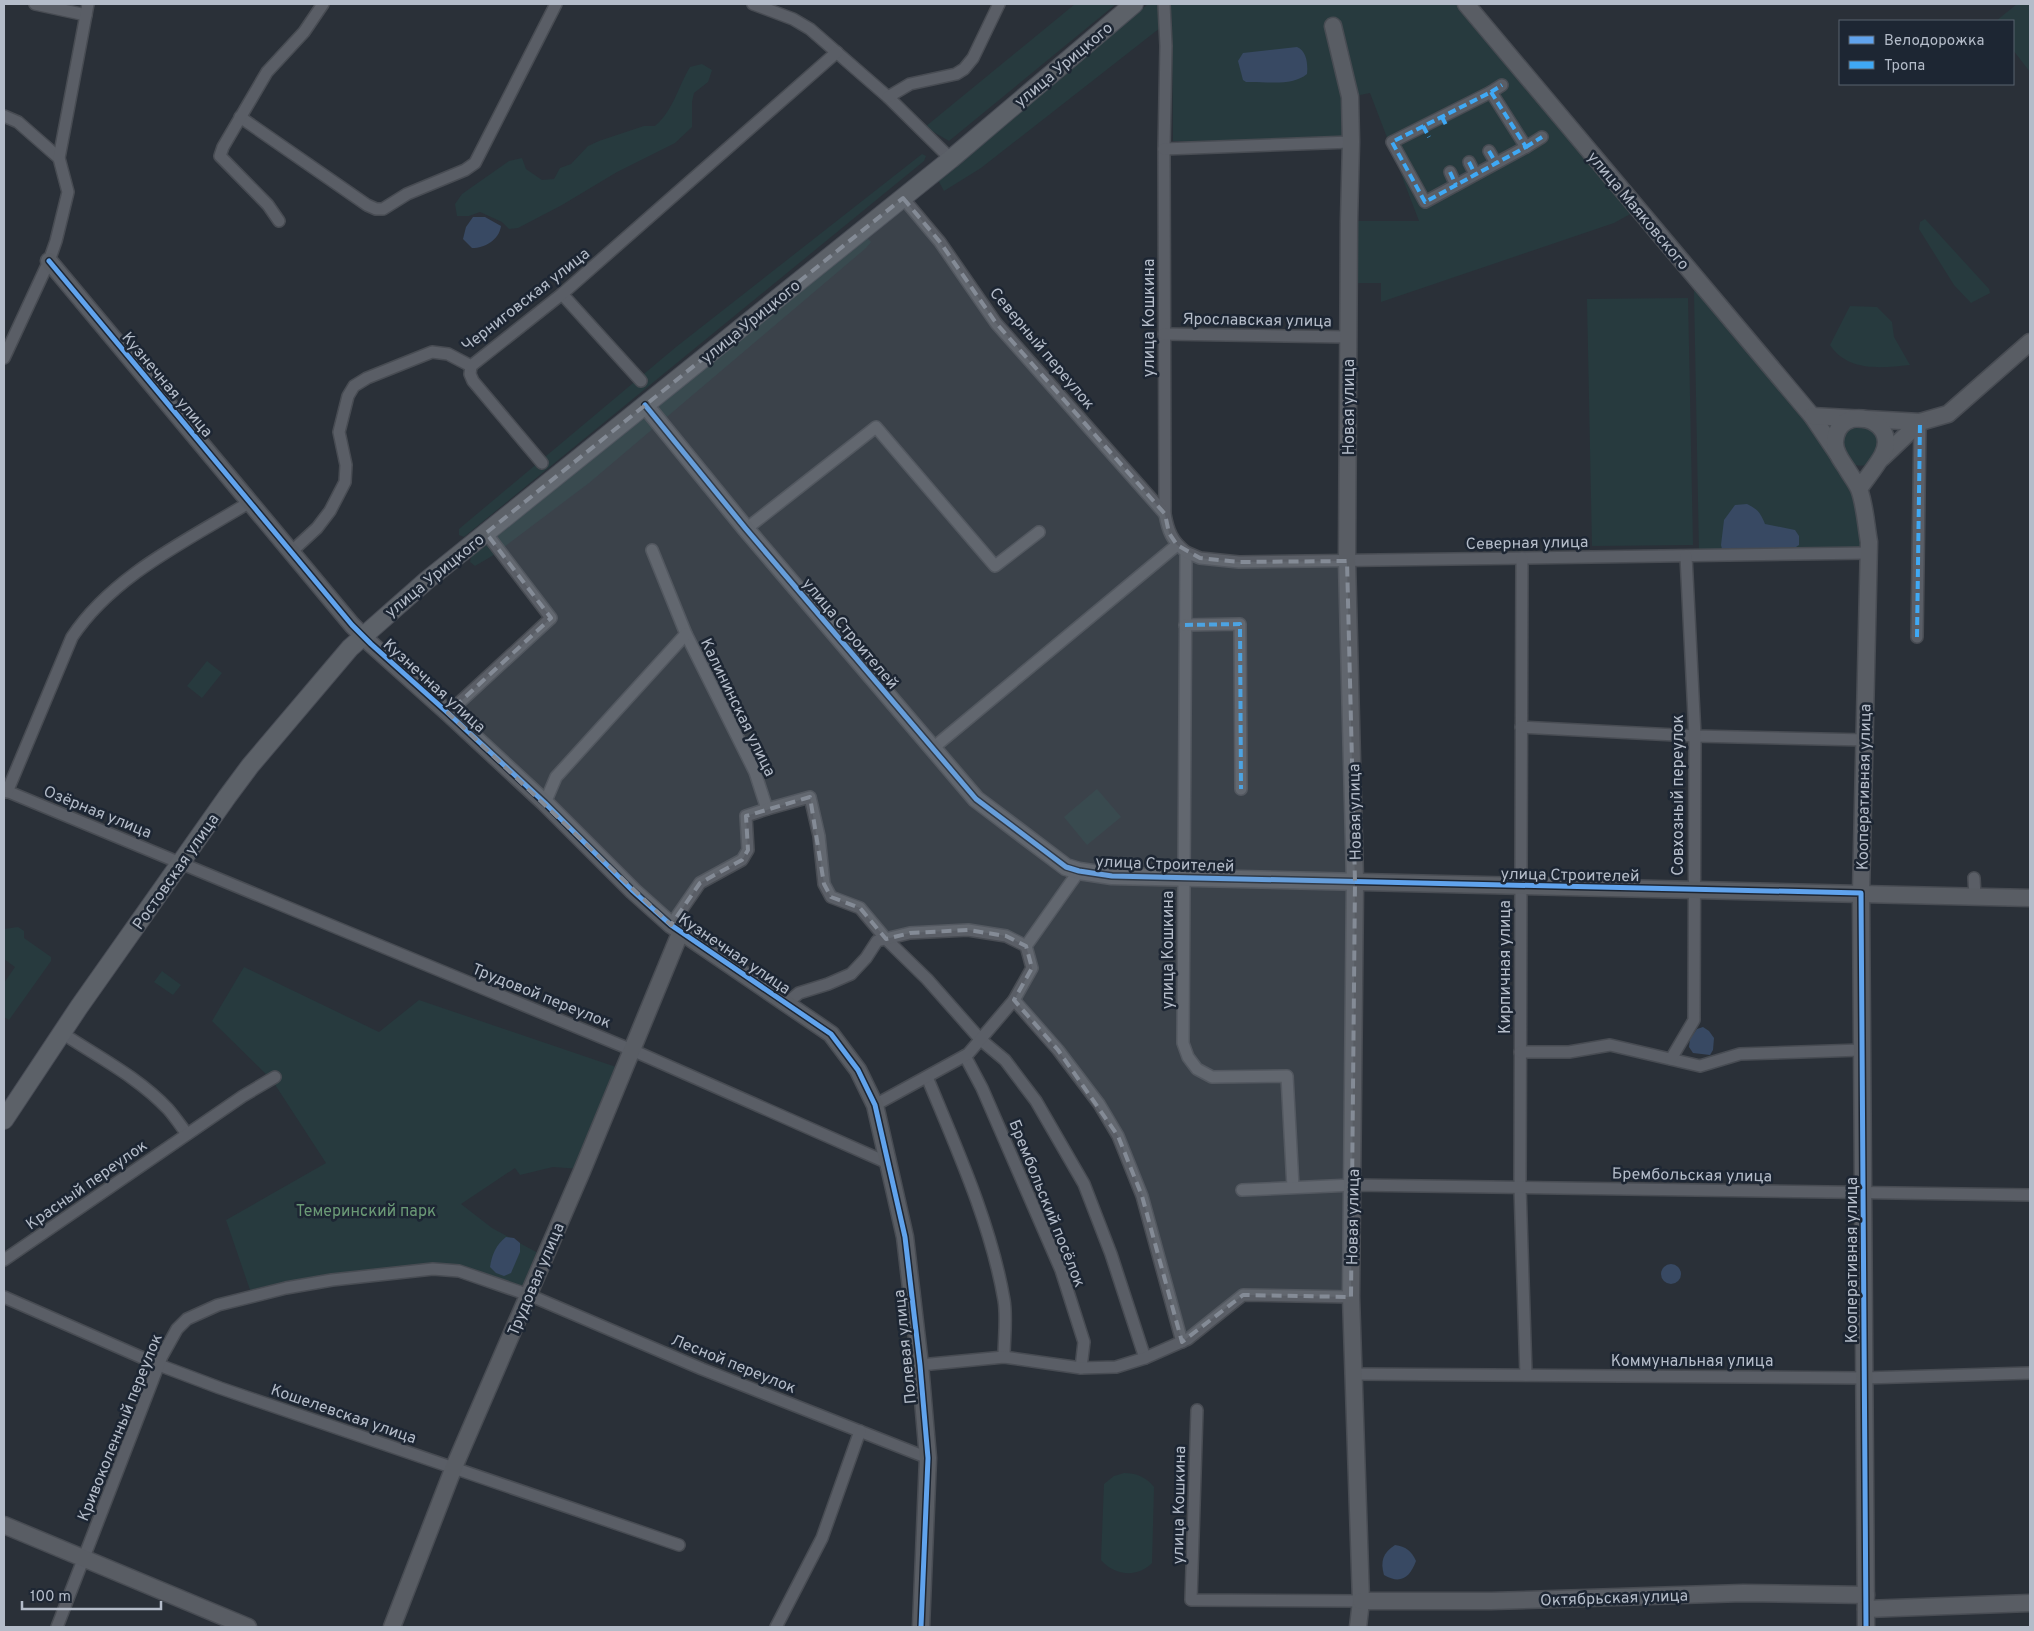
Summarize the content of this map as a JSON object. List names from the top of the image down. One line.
{"streets":{"main road":["улица Урицкого","Ростовская улица"],"street":["улица Маяковского","Черниговская улица","улица Кошкина","Ярославская улица","Северный переулок","Кузнечная улица","Новая улица","Северная улица","улица Строителей","Калининская улица","Кооперативная улица","Совхозный переулок","Озёрная улица","Кирпичная улица","Трудовой переулок","Брембольская улица","Красный переулок","Брембольский посёлок","Трудовая улица","Полевая улица","Коммунальная улица","Лесной переулок","Кошелевская улица","Кривоколенный переулок","Октябрьская улица"]},"crossings":[["улица Урицкого","Северный переулок"],["улица Урицкого","Кузнечная улица"],["улица Урицкого","улица Строителей"],["улица Урицкого","Ростовская улица"],["Черниговская улица","Кузнечная улица"],["улица Кошкина","Ярославская улица"],["улица Кошкина","Северный переулок"],["улица Кошкина","Новая улица"],["улица Кошкина","Северная улица"],["улица Кошкина","улица Строителей"],["улица Кошкина","Брембольская улица"],["улица Кошкина","Октябрьская улица"],["Ярославская улица","Новая улица"],["Кузнечная улица","Ростовская улица"],["Кузнечная улица","Трудовая улица"],["Кузнечная улица","Полевая улица"],["Новая улица","Северная улица"],["Новая улица","улица Строителей"],["Новая улица","Брембольская улица"],["Новая улица","Коммунальная улица"],["Новая улица","Октябрьская улица"],["Северная улица","Кооперативная улица"],["Северная улица","Совхозный переулок"],["Северная улица","Кирпичная улица"],["улица Строителей","Кооперативная улица"],["улица Строителей","Совхозный переулок"],["улица Строителей","Кирпичная улица"],["Кооперативная улица","Брембольская улица"],["Кооперативная улица","Коммунальная улица"],["Кооперативная улица","Октябрьская улица"],["Озёрная улица","Ростовская улица"],["Озёрная улица","Трудовой переулок"],["Ростовская улица","Трудовой переулок"],["Кирпичная улица","Брембольская улица"],["Кирпичная улица","Коммунальная улица"],["Трудовой переулок","Трудовая улица"],["Трудовой переулок","Полевая улица"],["Трудовая улица","Лесной переулок"],["Трудовая улица","Кошелевская улица"],["Трудовая улица","Кривоколенный переулок"],["Полевая улица","Лесной переулок"],["Лесной переулок","Кривоколенный переулок"],["Кошелевская улица","Кривоколенный переулок"]],"parks":["Темеринский парк"],"legend":["Велодорожка","Тропа"],"scale_bar":"100 m"}
